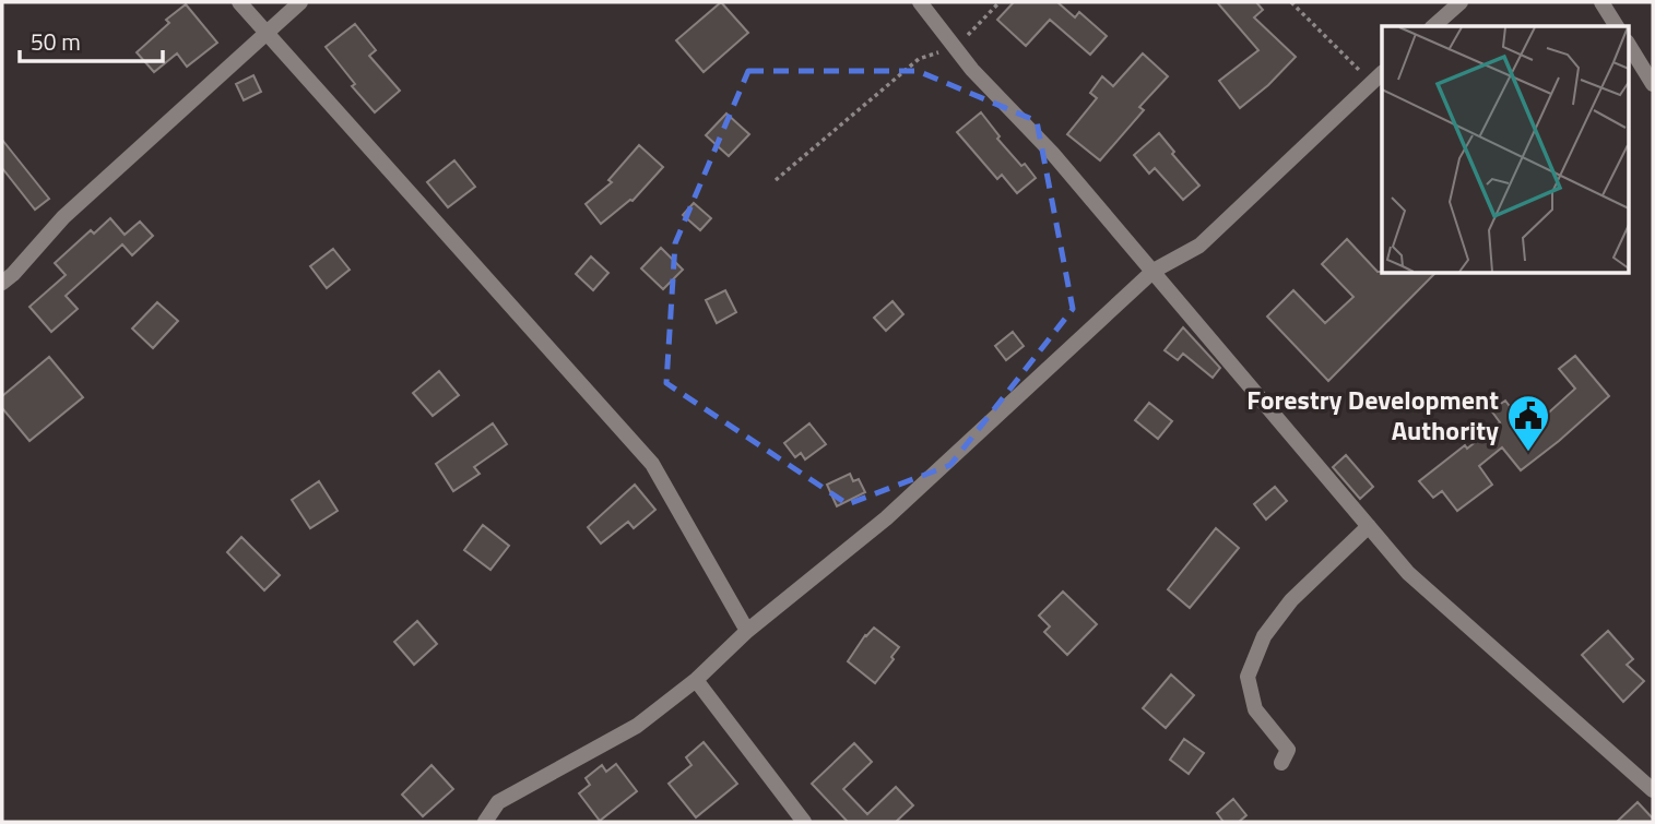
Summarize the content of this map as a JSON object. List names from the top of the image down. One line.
{"places":{"public building":["Forestry Development Authority"]},"scale_bar":"50 m"}
